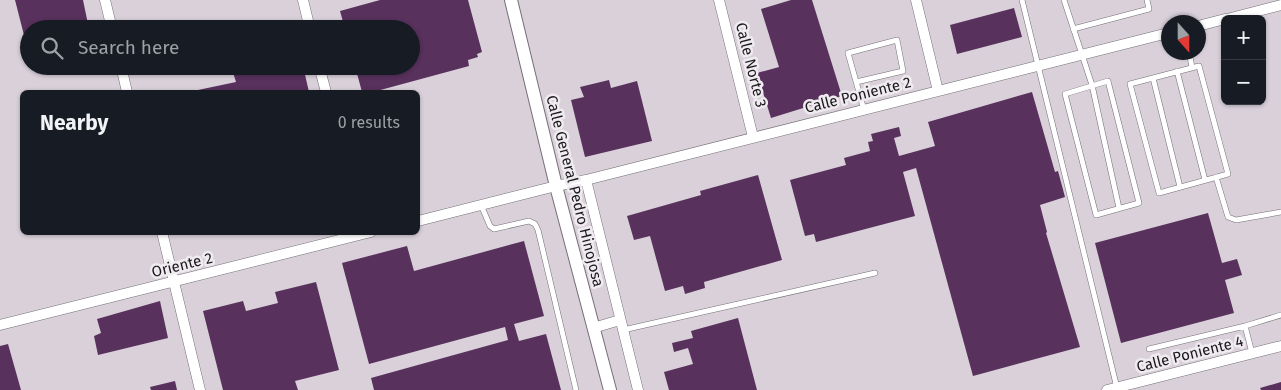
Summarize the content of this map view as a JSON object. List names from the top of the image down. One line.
{"streets":{"street":["Calle Norte 3","Calle Poniente 2","Calle General Pedro Hinojosa","Oriente 2","Calle Poniente 4"]},"crossings":[["Calle Norte 3","Calle Poniente 2"],["Calle Poniente 2","Calle General Pedro Hinojosa"]],"north":"bottom","page":{"map_buttons":["+","−"],"search":"Search here","heading":["Nearby","0 results"]}}
